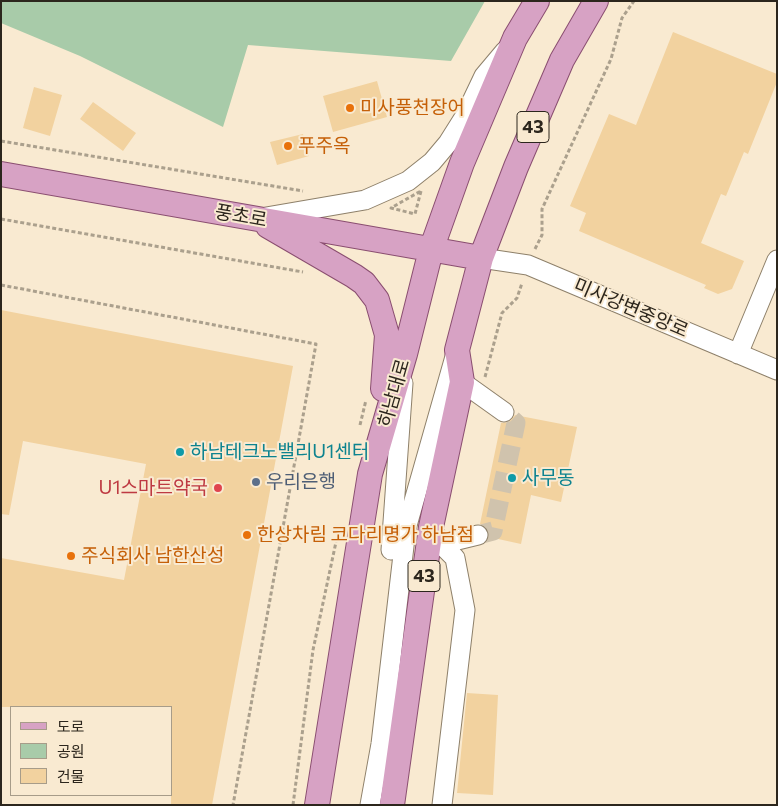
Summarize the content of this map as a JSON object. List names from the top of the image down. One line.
{"streets":{"main road":["43","풍초로","하남대로"],"street":["미사강변중앙로"]},"crossings":[["43","풍초로"],["43","미사강변중앙로"],["풍초로","미사강변중앙로"],["풍초로","하남대로"]],"places":["미사풍천장어","푸주옥","하남테크노밸리U1센터","사무동","우리은행","U1스마트약국","한상차림 코다리명가 하남점","주식회사 남한산성"],"legend":["도로","공원","건물"]}
